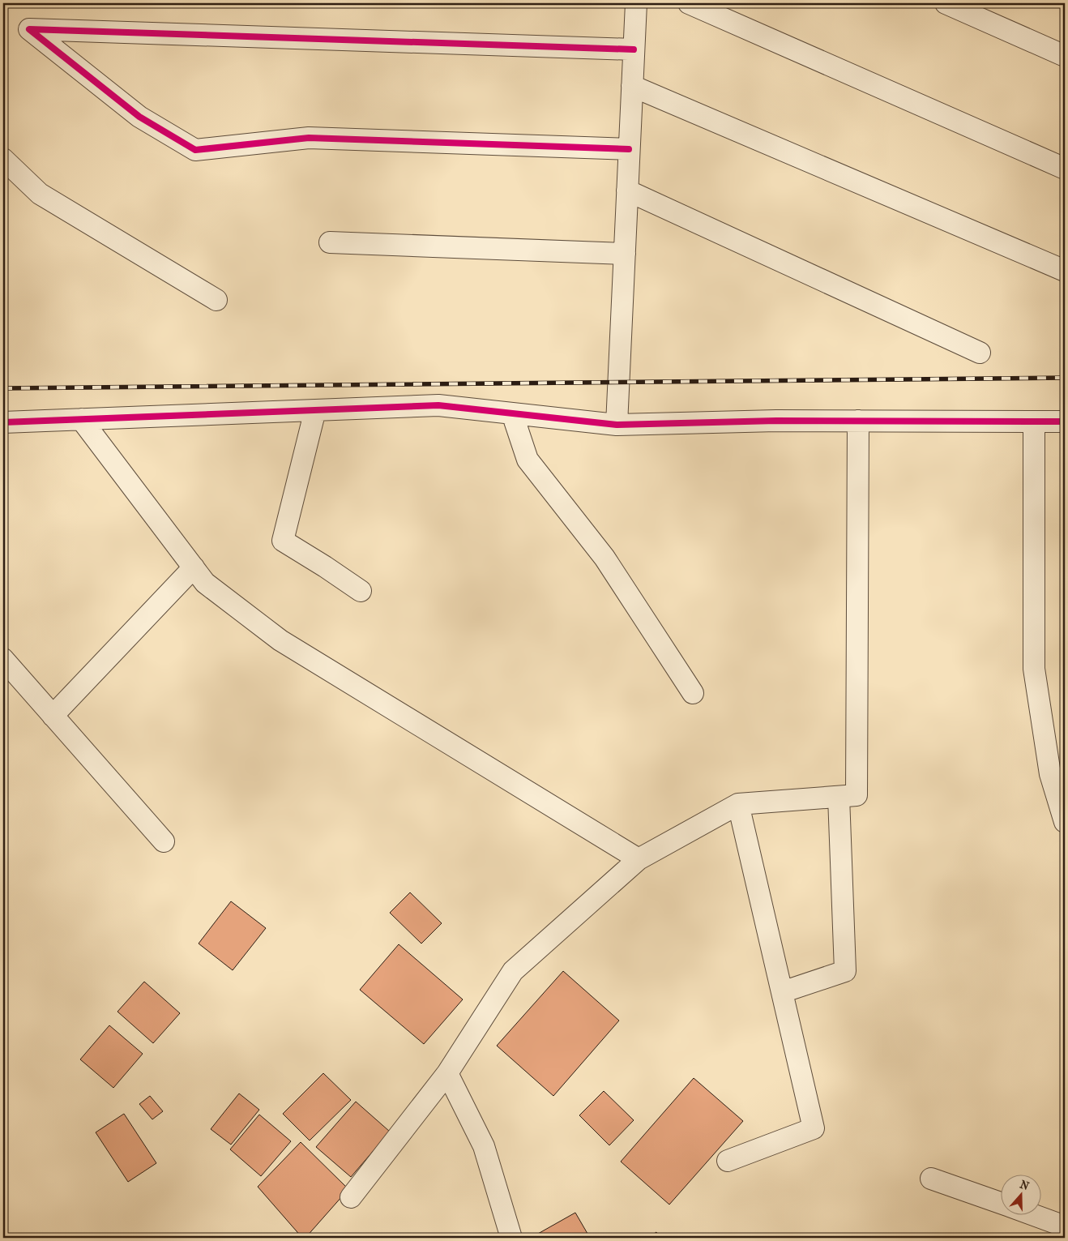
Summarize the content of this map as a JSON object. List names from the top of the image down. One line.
{"north":"top"}
